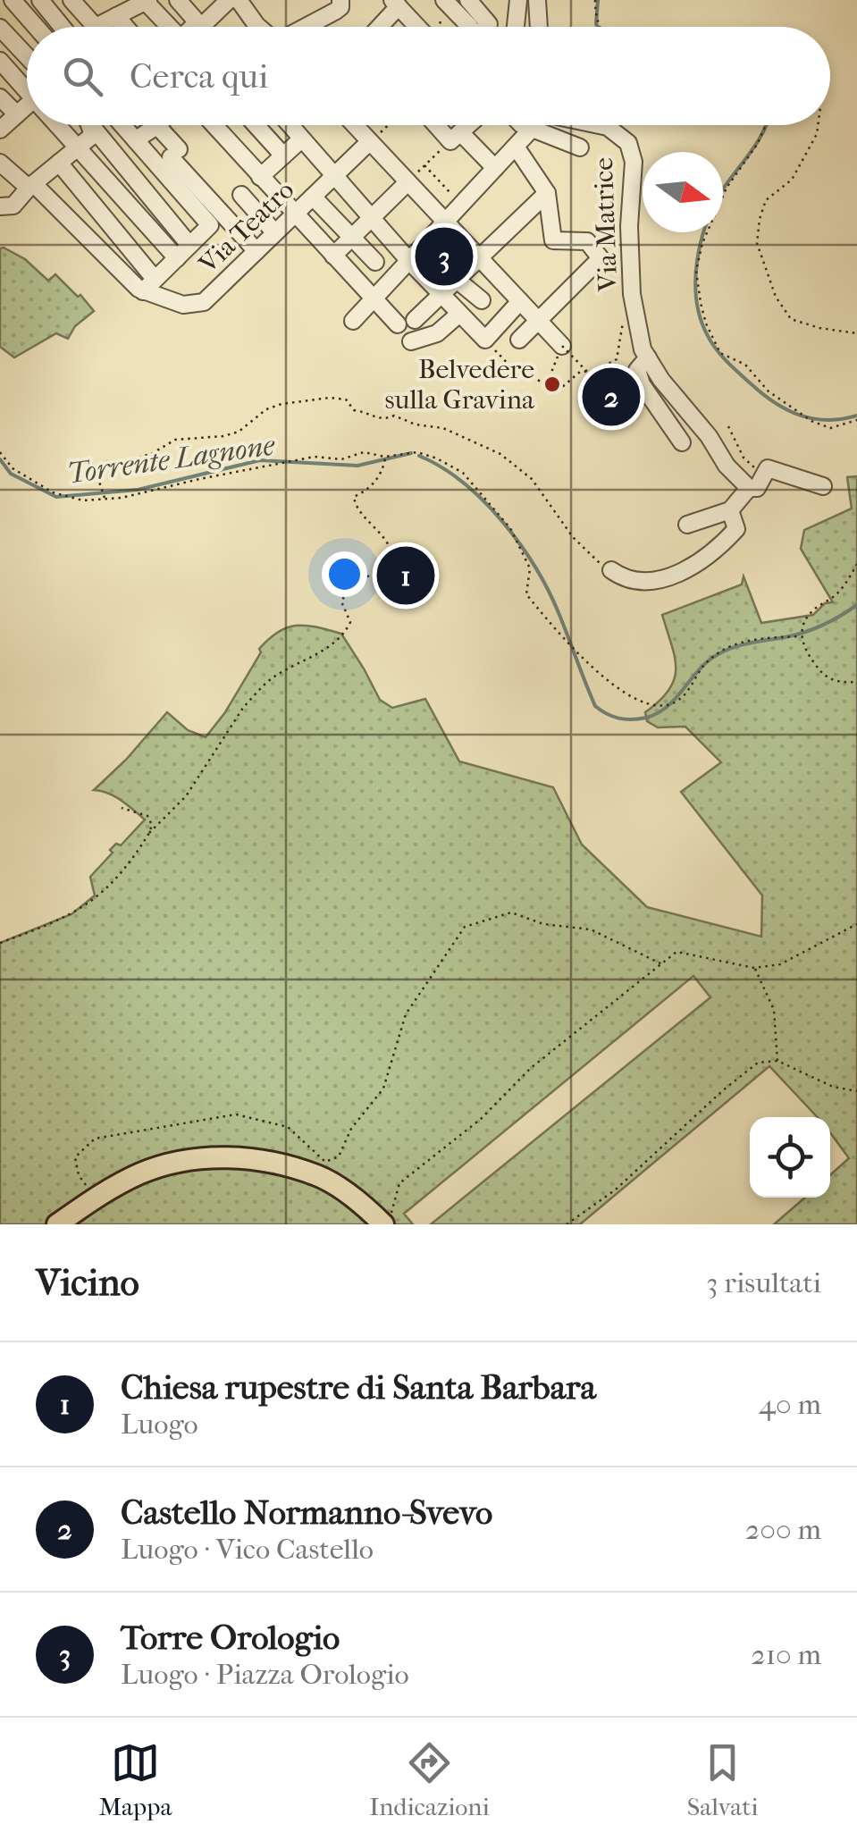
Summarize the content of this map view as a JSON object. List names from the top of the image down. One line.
{"streets":{"street":["Via Matrice","Via Teatro"]},"water":["Torrente Lagnone"],"places":["Belvedere sulla Gravina"],"north":"right","page":{"search":"Cerca qui","pins":["3","2","1"],"heading":["Vicino","3 risultati"],"list":[{"mark":"1","name":"Chiesa rupestre di Santa Barbara","note":"Luogo","value":"40 m"},{"mark":"2","name":"Castello Normanno-Svevo","note":"Luogo · Vico Castello","value":"200 m"},{"mark":"3","name":"Torre Orologio","note":"Luogo · Piazza Orologio","value":"210 m"}],"nav":["Mappa","Indicazioni","Salvati"]}}
